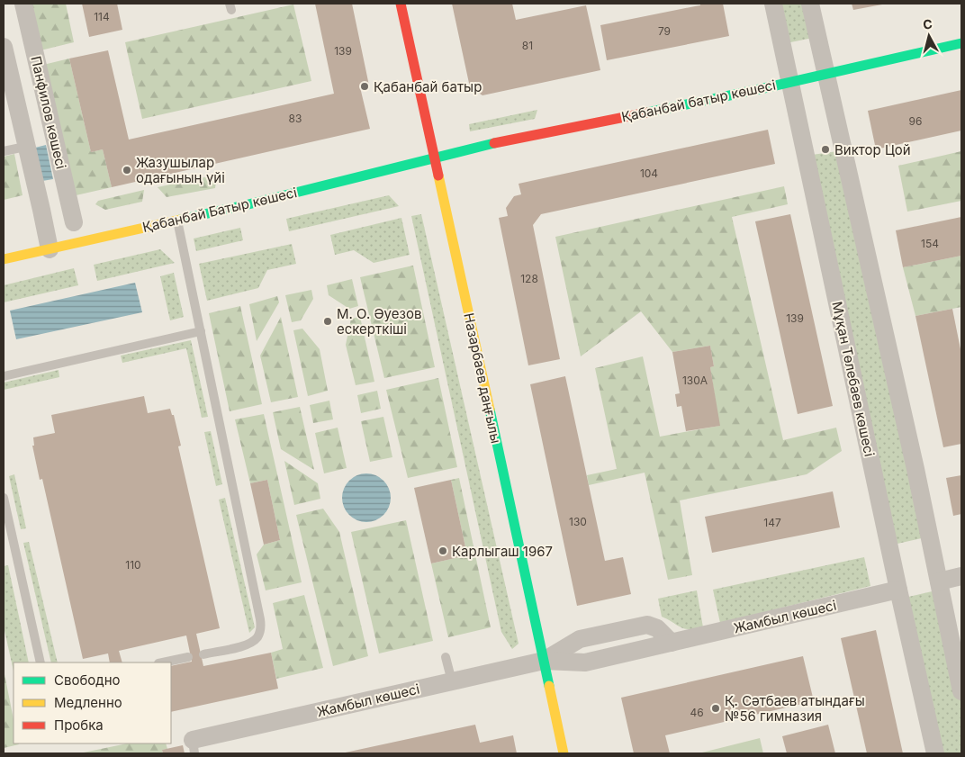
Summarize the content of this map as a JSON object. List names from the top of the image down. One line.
{"streets":{"street":["Қабанбай батыр көшесі","Панфилов көшесі","Қабанбай Батыр көшесі","Назарбаев даңғылы","Мұқан Төлебаев көшесі","Жамбыл көшесі"]},"crossings":[["Қабанбай батыр көшесі","Қабанбай Батыр көшесі"],["Қабанбай батыр көшесі","Назарбаев даңғылы"],["Қабанбай батыр көшесі","Мұқан Төлебаев көшесі"],["Қабанбай Батыр көшесі","Назарбаев даңғылы"],["Назарбаев даңғылы","Жамбыл көшесі"],["Мұқан Төлебаев көшесі","Жамбыл көшесі"]],"places":["Қабанбай батыр","Виктор Цой","Жазушылар одағының үйі","М. О. Әуезов ескерткіші","Карлыгаш 1967","Қ. Сәтбаев атындағы №56 гимназия"],"house_numbers":["114","79","81","139","83","96","104","154","128","139","130А","130","147","110","46"],"legend":["Свободно","Медленно","Пробка"],"north":"top"}
